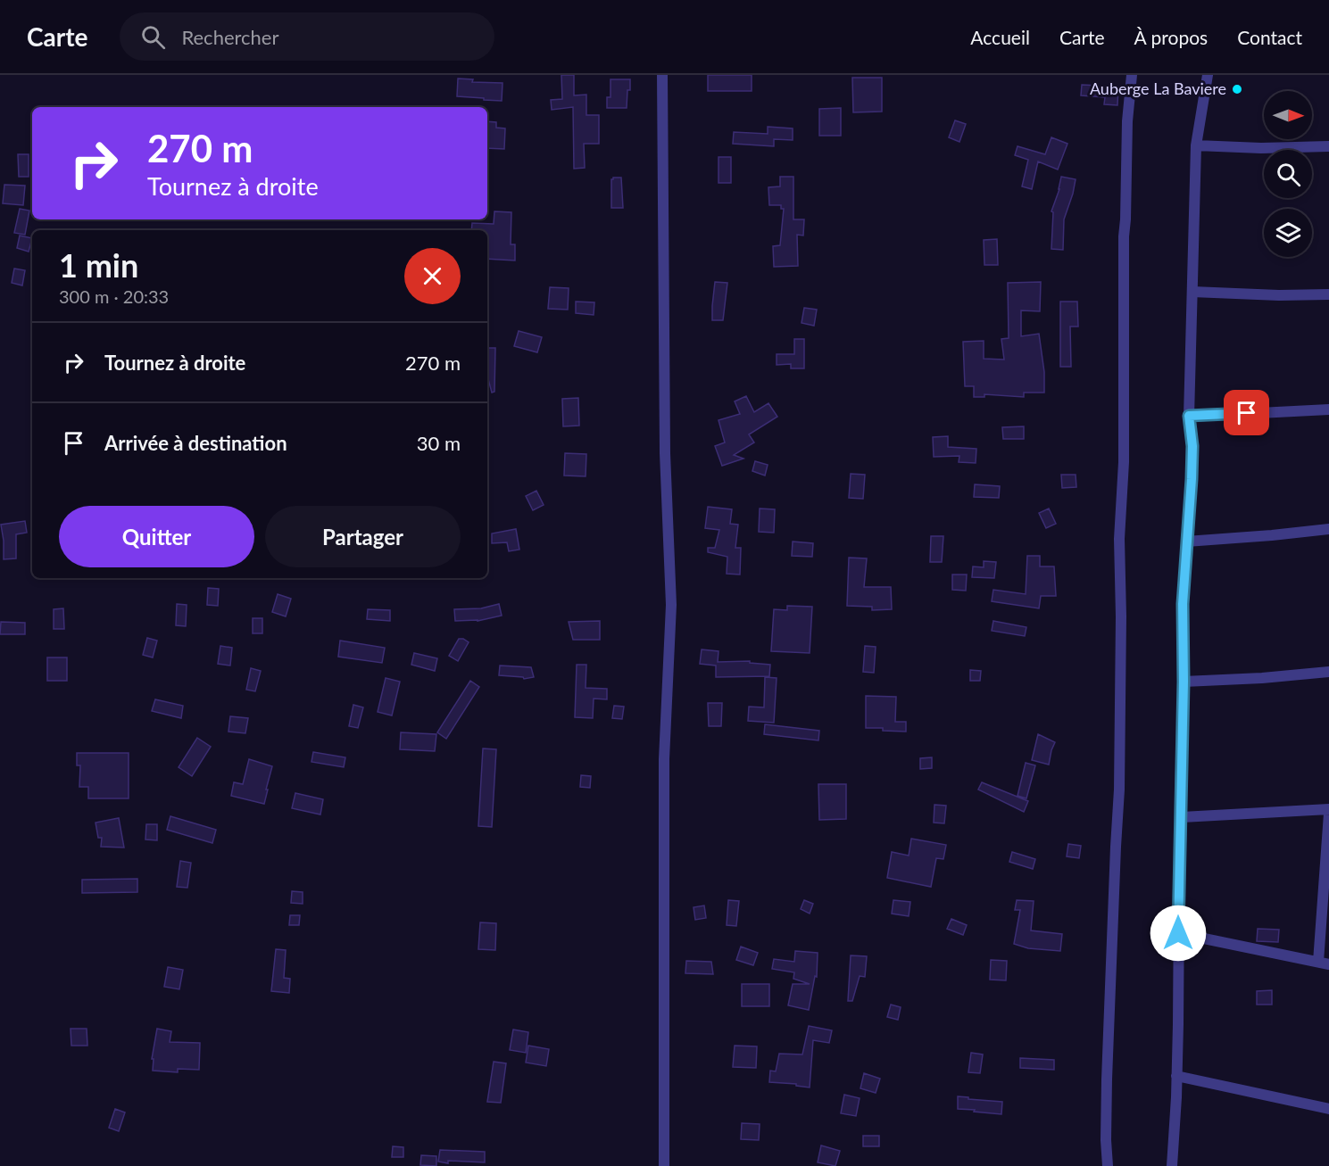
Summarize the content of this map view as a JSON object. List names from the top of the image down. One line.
{"places":["Auberge La Baviere"],"north":"right","page":{"header":"Carte","search":"Rechercher","nav":["Accueil","Carte","À propos","Contact"],"turn":["270 m","Tournez à droite"],"heading":["1 min","300 m · 20:33"],"list":[{"name":"Tournez à droite","value":"270 m"},{"name":"Arrivée à destination","value":"30 m"}],"buttons":["Quitter","Partager"]}}
